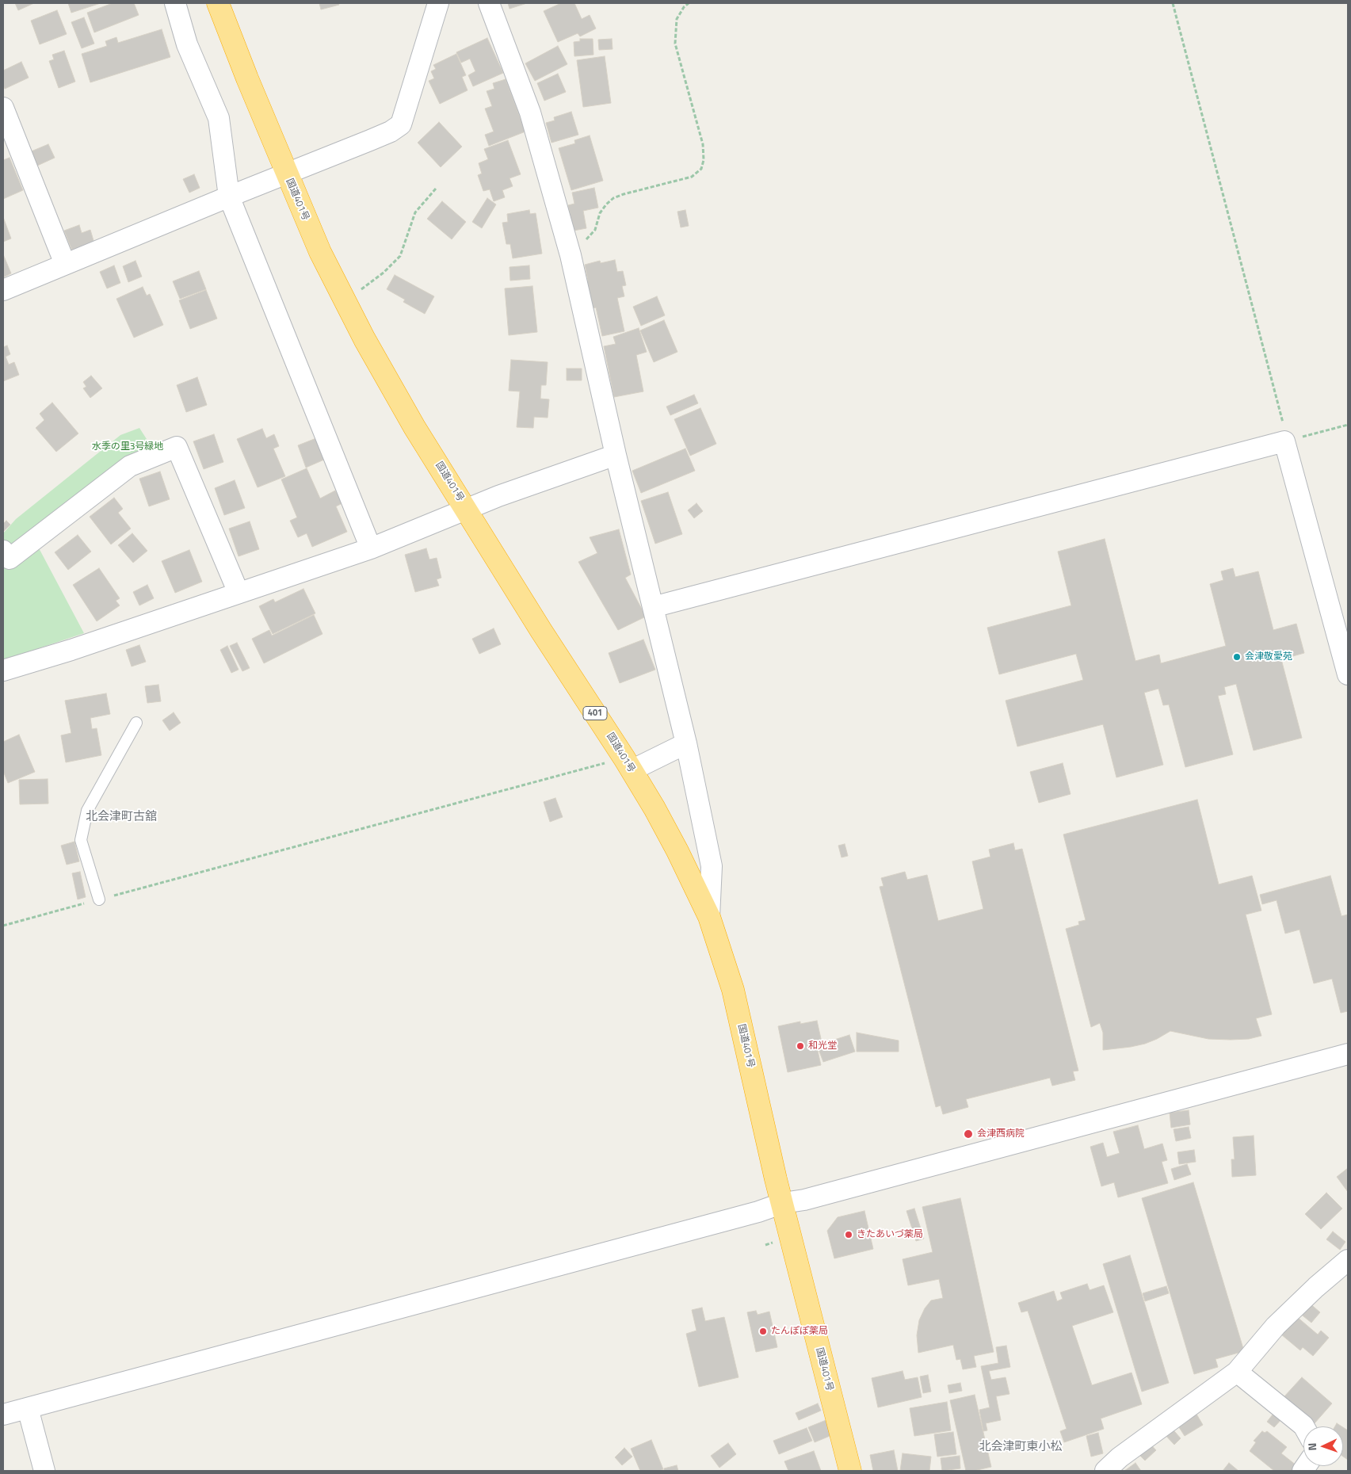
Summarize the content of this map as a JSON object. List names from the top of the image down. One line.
{"streets":{"highway":["国道401号","401"]},"districts":["北会津町古舘","北会津町東小松"],"parks":["水季の里3号緑地"],"places":["会津敬愛苑","和光堂","会津西病院","きたあいづ薬局","たんぽぽ薬局"],"north":"left"}
